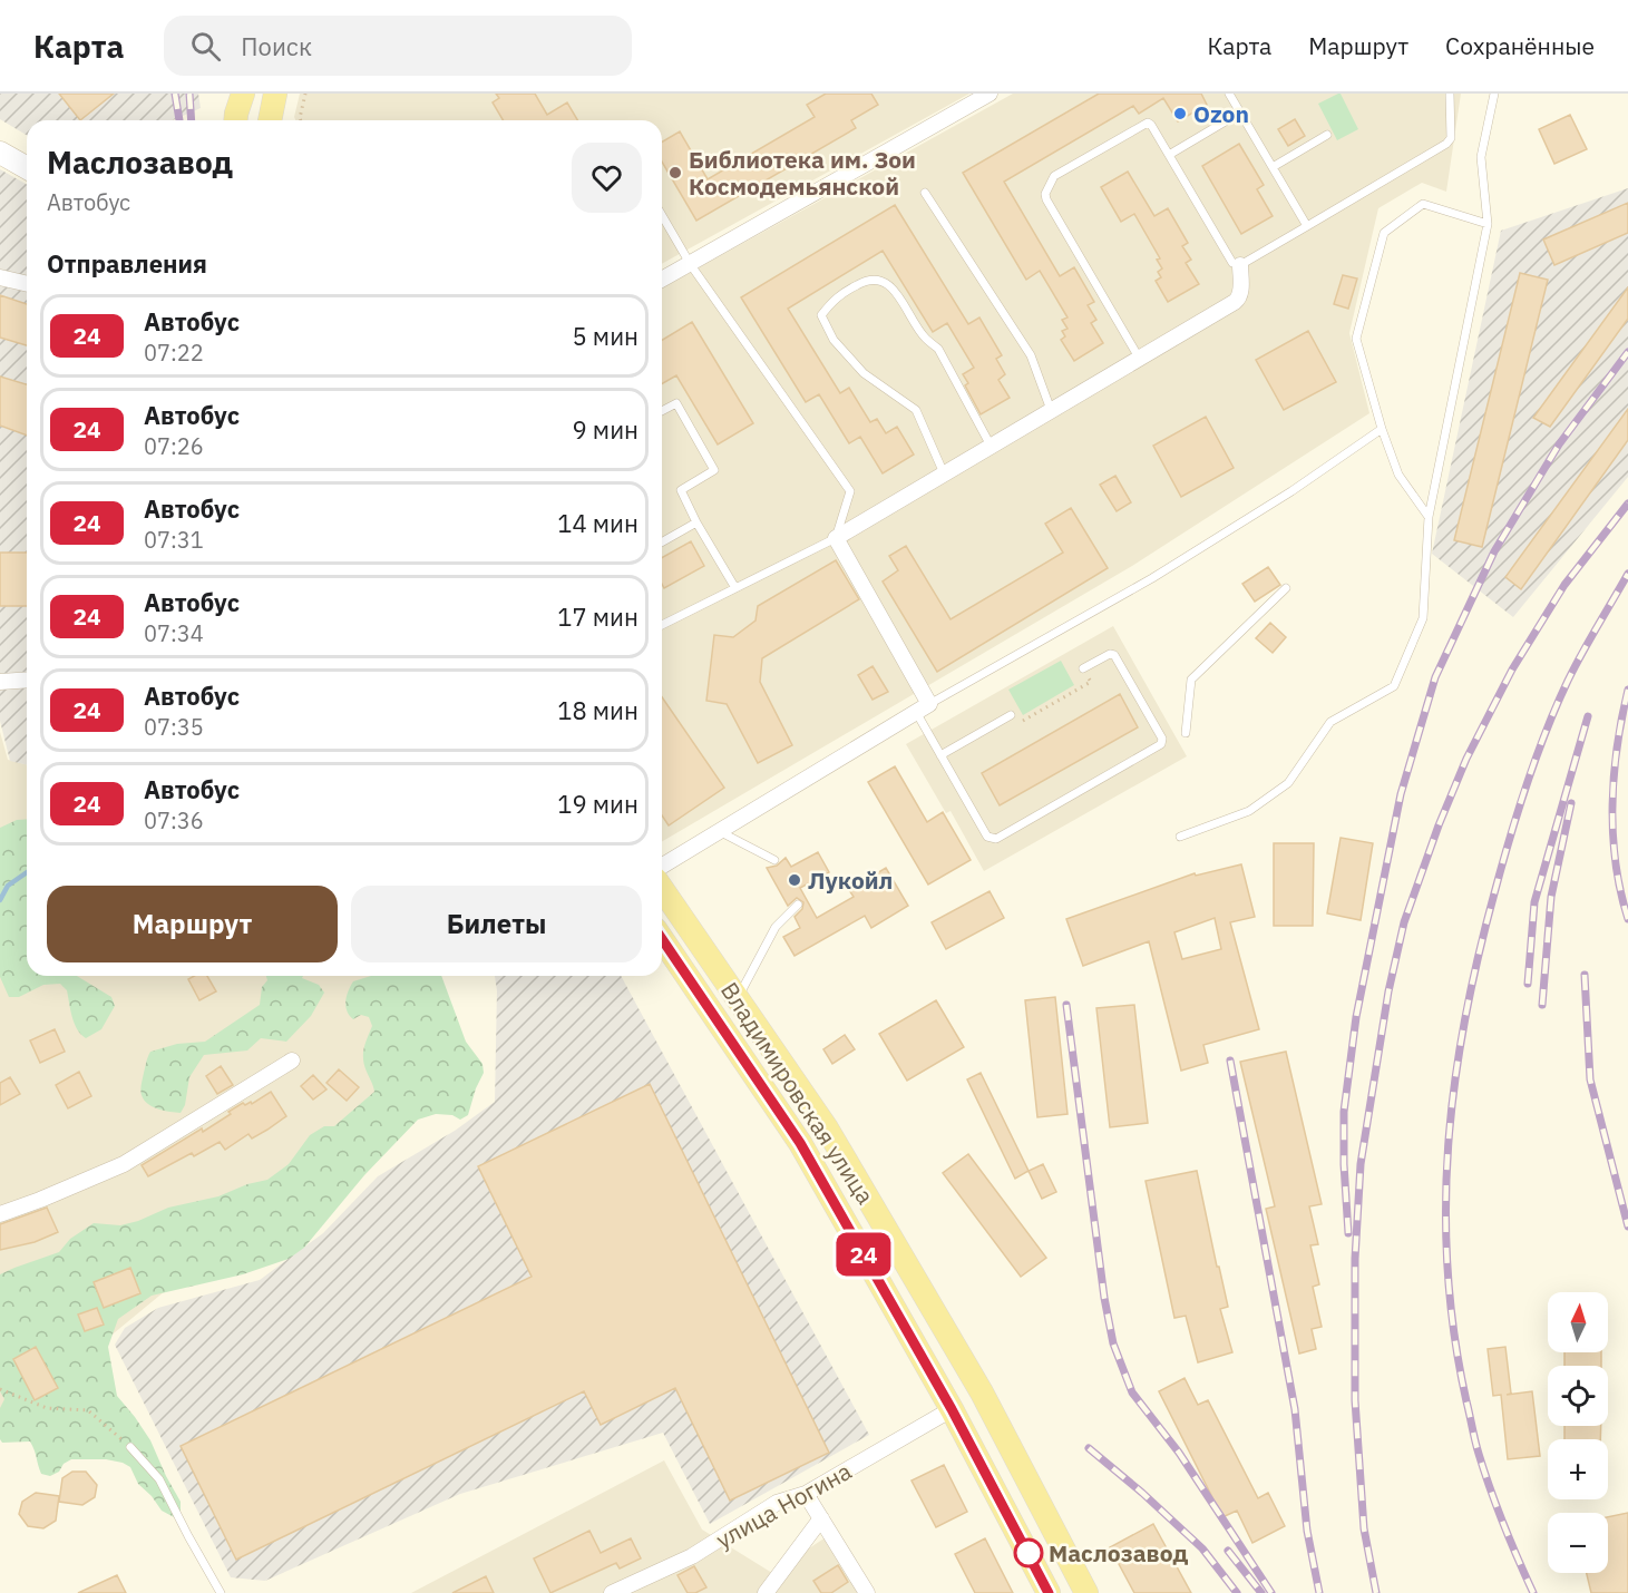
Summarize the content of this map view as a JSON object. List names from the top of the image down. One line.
{"streets":{"main road":["Владимировская улица"],"street":["улица Ногина"]},"crossings":[["Владимировская улица","улица Ногина"]],"places":["Ozon","Библиотека им. Зои Космодемьянской","Лукойл","Маслозавод"],"lines":["bus line 24"],"north":"top","page":{"header":"Карта","search":"Поиск","nav":["Карта","Маршрут","Сохранённые"],"on_map":"24","heading":[["Маслозавод","Автобус"],"Отправления"],"list":[{"mark":"24","name":"Автобус","note":"07:22","value":"5 мин"},{"mark":"24","name":"Автобус","note":"07:26","value":"9 мин"},{"mark":"24","name":"Автобус","note":"07:31","value":"14 мин"},{"mark":"24","name":"Автобус","note":"07:34","value":"17 мин"},{"mark":"24","name":"Автобус","note":"07:35","value":"18 мин"},{"mark":"24","name":"Автобус","note":"07:36","value":"19 мин"}],"buttons":["Маршрут","Билеты"],"map_buttons":["+","−"]}}
